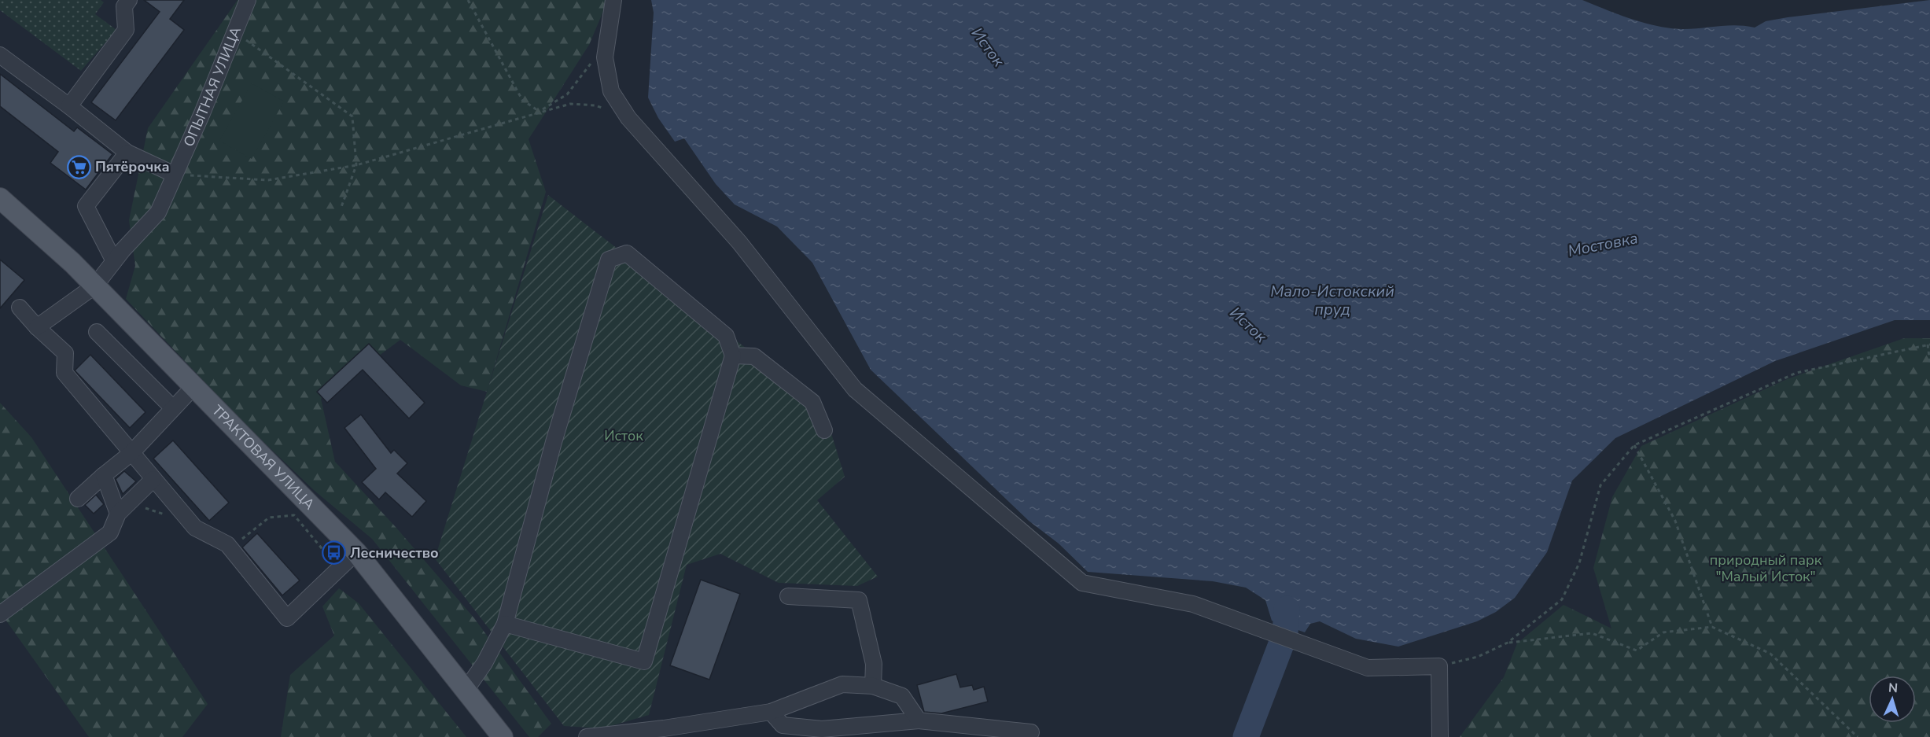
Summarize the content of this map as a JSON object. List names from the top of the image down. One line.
{"streets":{"main road":["ТРАКТОВАЯ УЛИЦА"],"street":["ОПЫТНАЯ УЛИЦА"]},"crossings":[["ОПЫТНАЯ УЛИЦА","ТРАКТОВАЯ УЛИЦА"]],"water":["Исток","Мостовка","Мало-Истокский пруд"],"parks":["Исток","природный парк \"Малый Исток\""],"places":{"supermarket":["Пятёрочка"],"bus stop":["Лесничество"]},"north":"top"}
